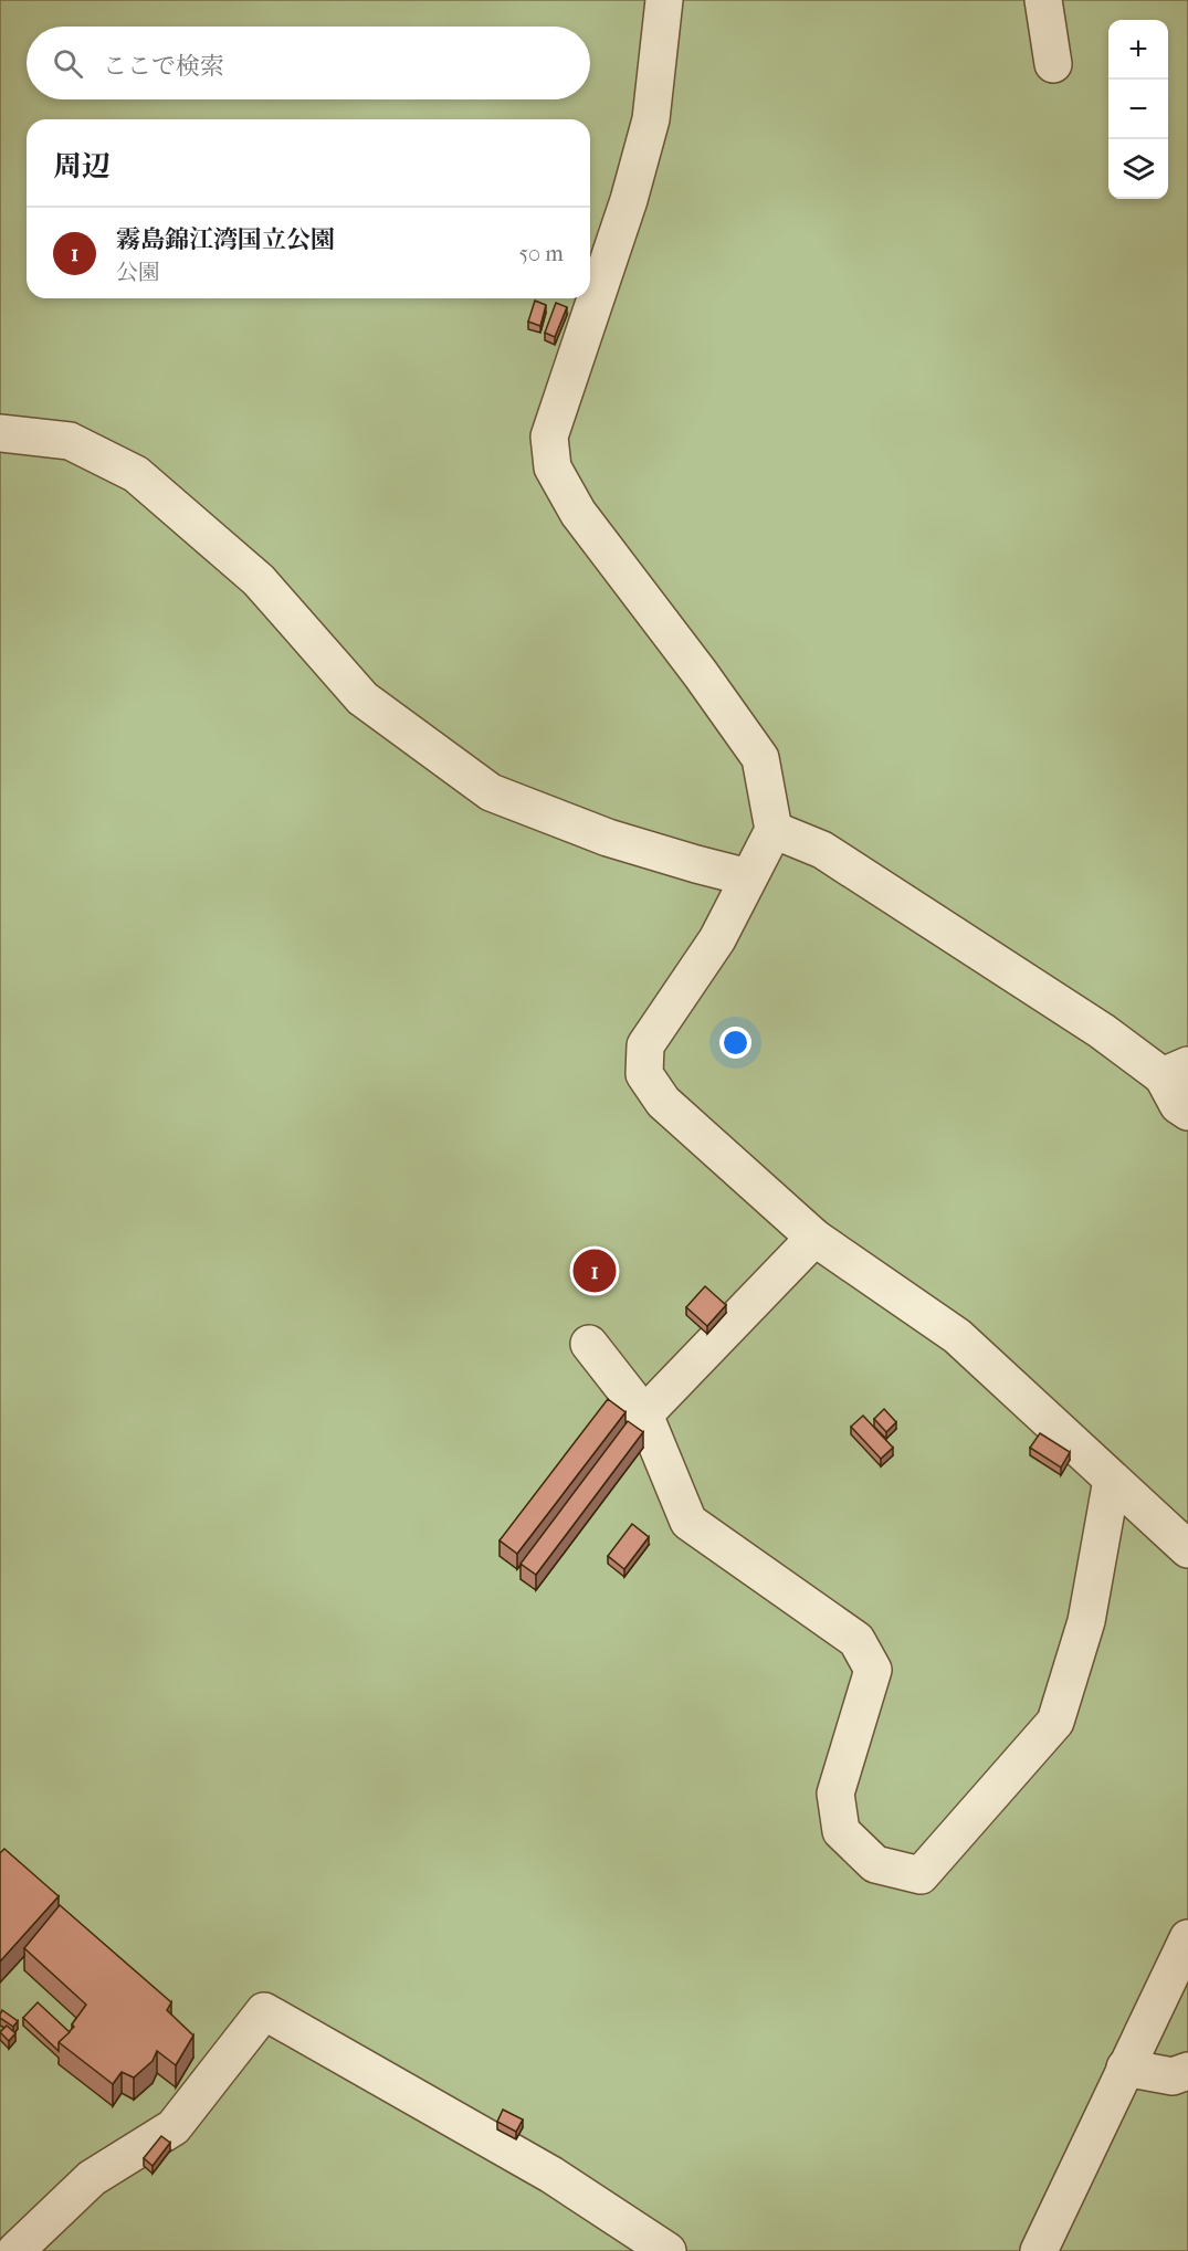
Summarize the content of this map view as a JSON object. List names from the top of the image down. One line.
{"page":{"map_buttons":["+","−"],"search":"ここで検索","heading":"周辺","list":[{"mark":"1","name":"霧島錦江湾国立公園","note":"公園","value":"50 m"}],"pins":"1"}}
